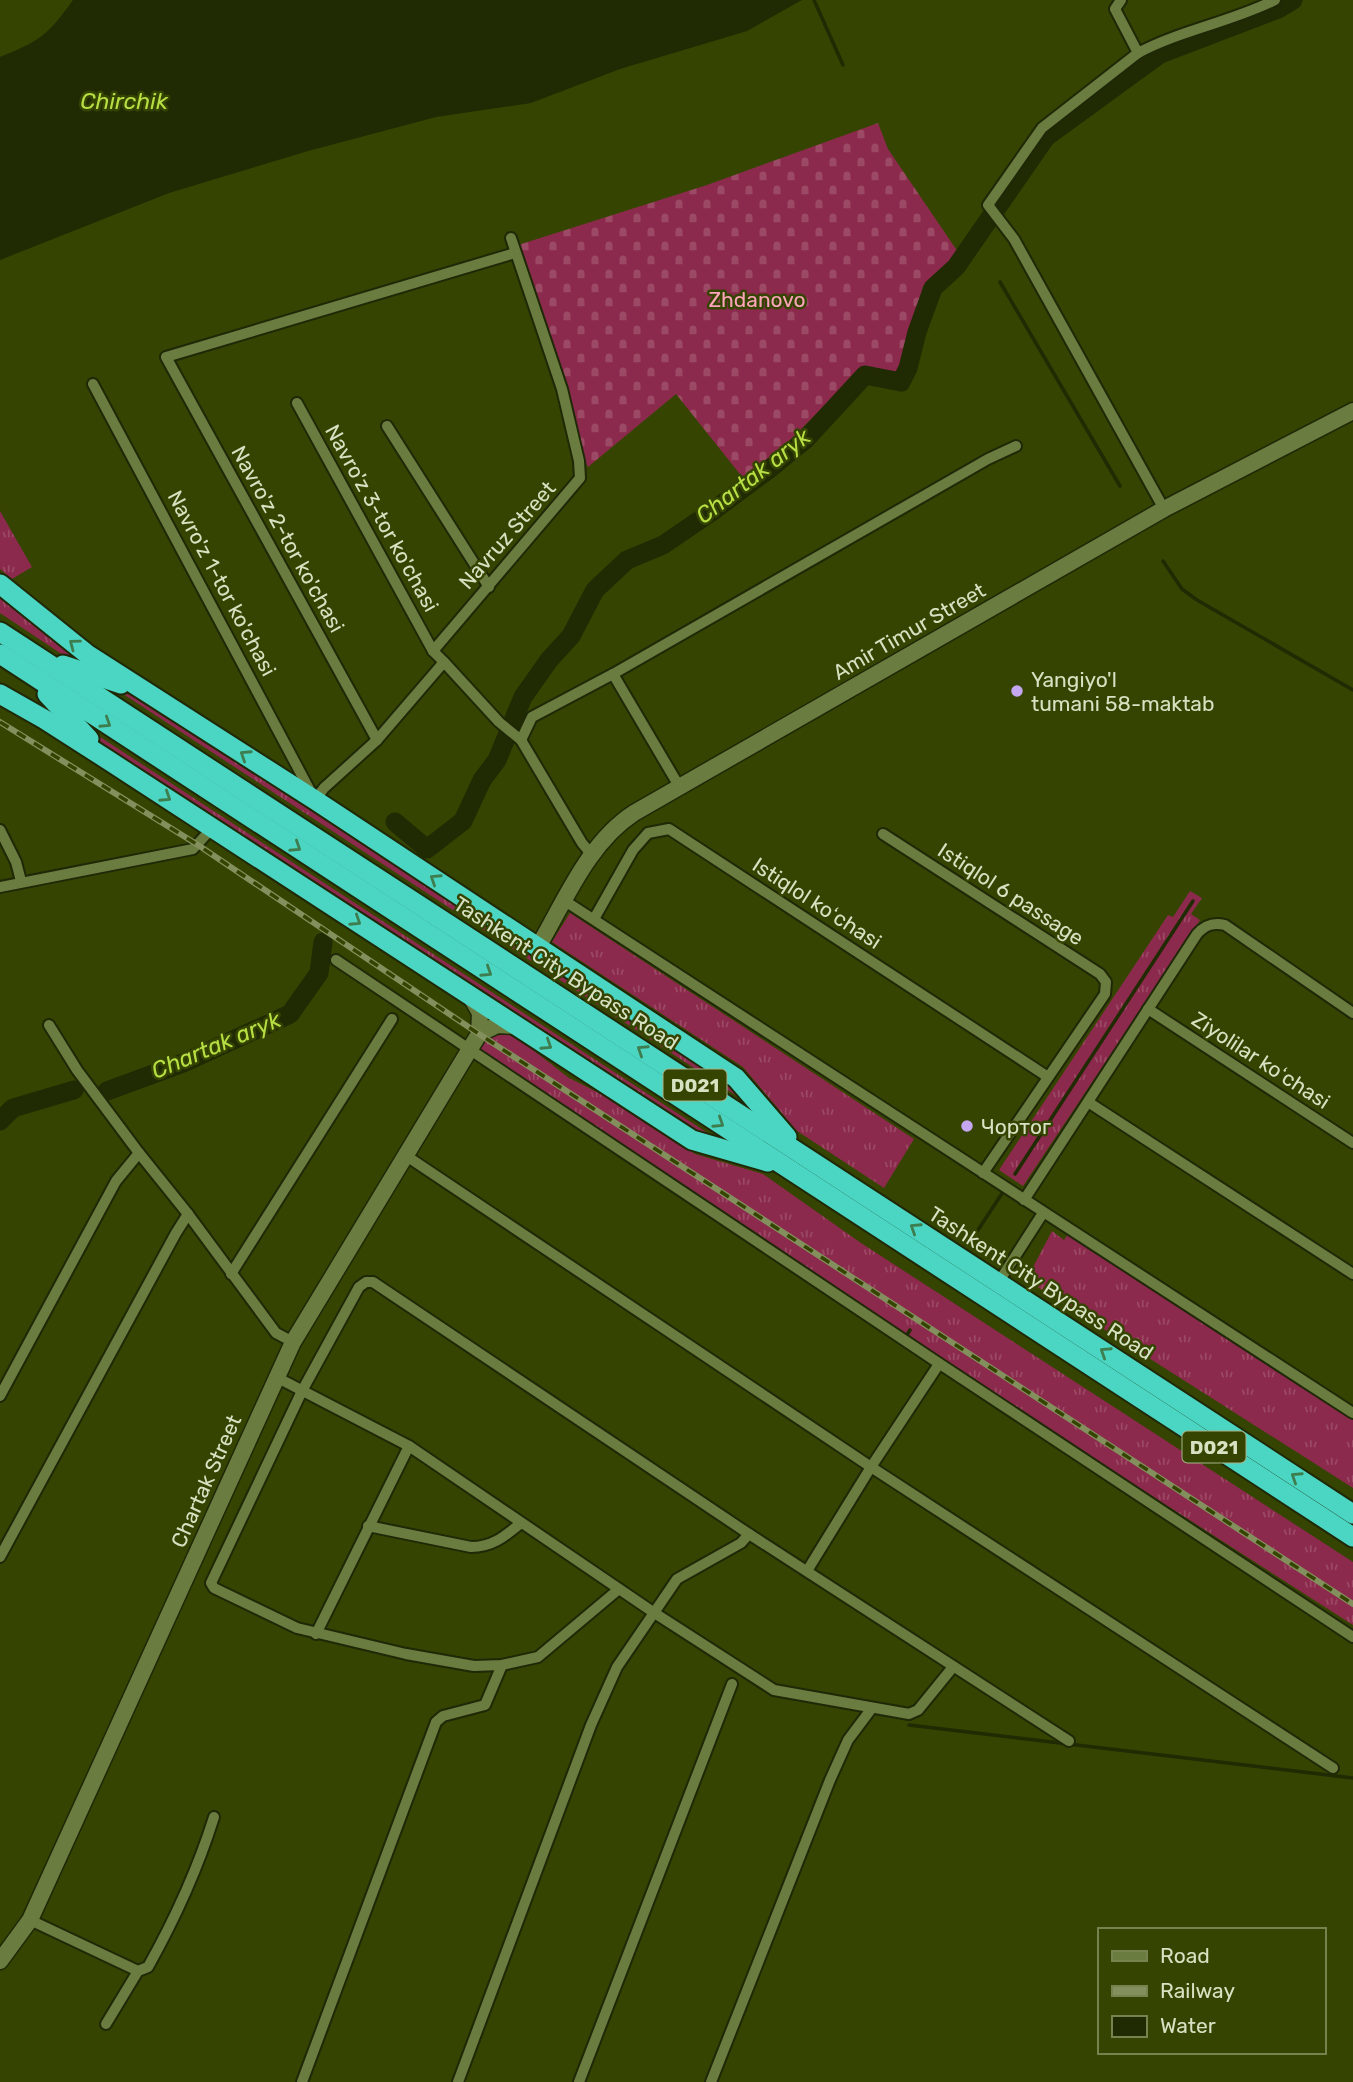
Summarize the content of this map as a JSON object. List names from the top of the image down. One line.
{"streets":{"highway":["Tashkent City Bypass Road","D021"],"street":["Navro'z 3-tor ko'chasi","Navruz Street","Navro'z 2-tor ko'chasi","Navro'z 1-tor ko'chasi","Amir Timur Street","Istiqlol 6 passage","Istiqlol koʻchasi","Ziyolilar koʻchasi","Chartak Street"]},"crossings":[["Navro'z 3-tor ko'chasi","Navruz Street"],["Navruz Street","Navro'z 2-tor ko'chasi"],["Istiqlol 6 passage","Istiqlol koʻchasi"]],"water":["Chirchik","Chartak aryk"],"parks":["Zhdanovo"],"places":["Yangiyo'l tumani 58-maktab","Чортог"],"legend":["Road","Railway","Water"]}
